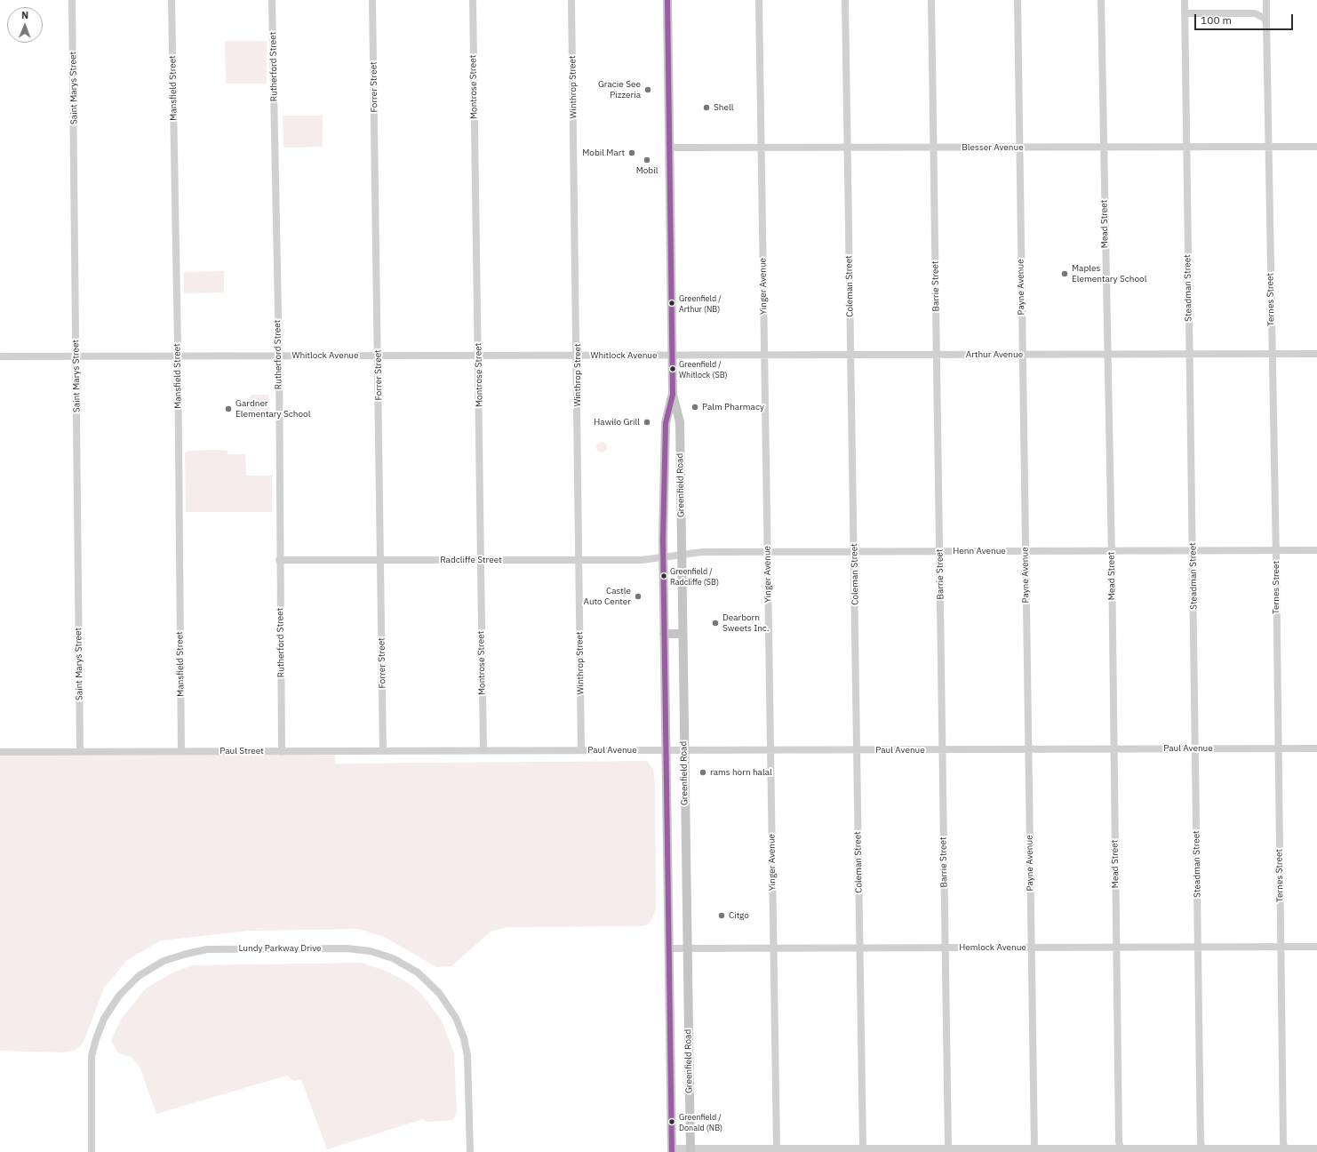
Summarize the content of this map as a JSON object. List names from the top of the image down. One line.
{"streets":{"main road":["Greenfield Road"],"street":["Rutherford Street","Forrer Street","Montrose Street","Winthrop Street","Saint Marys Street","Mansfield Street","Blesser Avenue","Mead Street","Yinger Avenue","Coleman Street","Barrie Street","Payne Avenue","Steadman Street","Ternes Street","Arthur Avenue","Whitlock Avenue","Henn Avenue","Radcliffe Street","Paul Avenue","Paul Street","Hemlock Avenue","Lundy Parkway Drive"]},"crossings":[["Rutherford Street","Whitlock Avenue"],["Rutherford Street","Radcliffe Street"],["Rutherford Street","Paul Street"],["Forrer Street","Whitlock Avenue"],["Forrer Street","Radcliffe Street"],["Forrer Street","Paul Street"],["Montrose Street","Whitlock Avenue"],["Montrose Street","Radcliffe Street"],["Montrose Street","Paul Avenue"],["Montrose Street","Paul Street"],["Winthrop Street","Whitlock Avenue"],["Winthrop Street","Radcliffe Street"],["Winthrop Street","Paul Avenue"],["Saint Marys Street","Whitlock Avenue"],["Saint Marys Street","Paul Street"],["Mansfield Street","Whitlock Avenue"],["Mansfield Street","Paul Street"],["Blesser Avenue","Mead Street"],["Blesser Avenue","Yinger Avenue"],["Blesser Avenue","Coleman Street"],["Blesser Avenue","Barrie Street"],["Blesser Avenue","Payne Avenue"],["Blesser Avenue","Steadman Street"],["Blesser Avenue","Ternes Street"],["Blesser Avenue","Greenfield Road"],["Mead Street","Arthur Avenue"],["Mead Street","Henn Avenue"],["Mead Street","Paul Avenue"],["Mead Street","Hemlock Avenue"],["Yinger Avenue","Arthur Avenue"],["Yinger Avenue","Henn Avenue"],["Yinger Avenue","Paul Avenue"],["Yinger Avenue","Hemlock Avenue"],["Coleman Street","Arthur Avenue"],["Coleman Street","Henn Avenue"],["Coleman Street","Paul Avenue"],["Coleman Street","Hemlock Avenue"],["Barrie Street","Arthur Avenue"],["Barrie Street","Henn Avenue"],["Barrie Street","Paul Avenue"],["Barrie Street","Hemlock Avenue"],["Payne Avenue","Arthur Avenue"],["Payne Avenue","Henn Avenue"],["Payne Avenue","Paul Avenue"],["Payne Avenue","Hemlock Avenue"],["Steadman Street","Arthur Avenue"],["Steadman Street","Henn Avenue"],["Steadman Street","Paul Avenue"],["Steadman Street","Hemlock Avenue"],["Ternes Street","Arthur Avenue"],["Ternes Street","Henn Avenue"],["Ternes Street","Paul Avenue"],["Ternes Street","Hemlock Avenue"],["Arthur Avenue","Whitlock Avenue"],["Arthur Avenue","Greenfield Road"],["Whitlock Avenue","Greenfield Road"],["Greenfield Road","Henn Avenue"],["Greenfield Road","Radcliffe Street"],["Greenfield Road","Paul Avenue"],["Greenfield Road","Hemlock Avenue"],["Henn Avenue","Radcliffe Street"],["Paul Avenue","Paul Street"]],"places":["Gracie See Pizzeria","Shell","Mobil Mart","Mobil","Maples Elementary School","Greenfield / Arthur (NB)","Greenfield / Whitlock (SB)","Palm Pharmacy","Gardner Elementary School","Hawilo Grill","Greenfield / Radcliffe (SB)","Castle Auto Center","Dearborn Sweets Inc.","rams horn halal","Citgo","Greenfield / Donald (NB)"],"scale_bar":"100 m","north":"top"}
